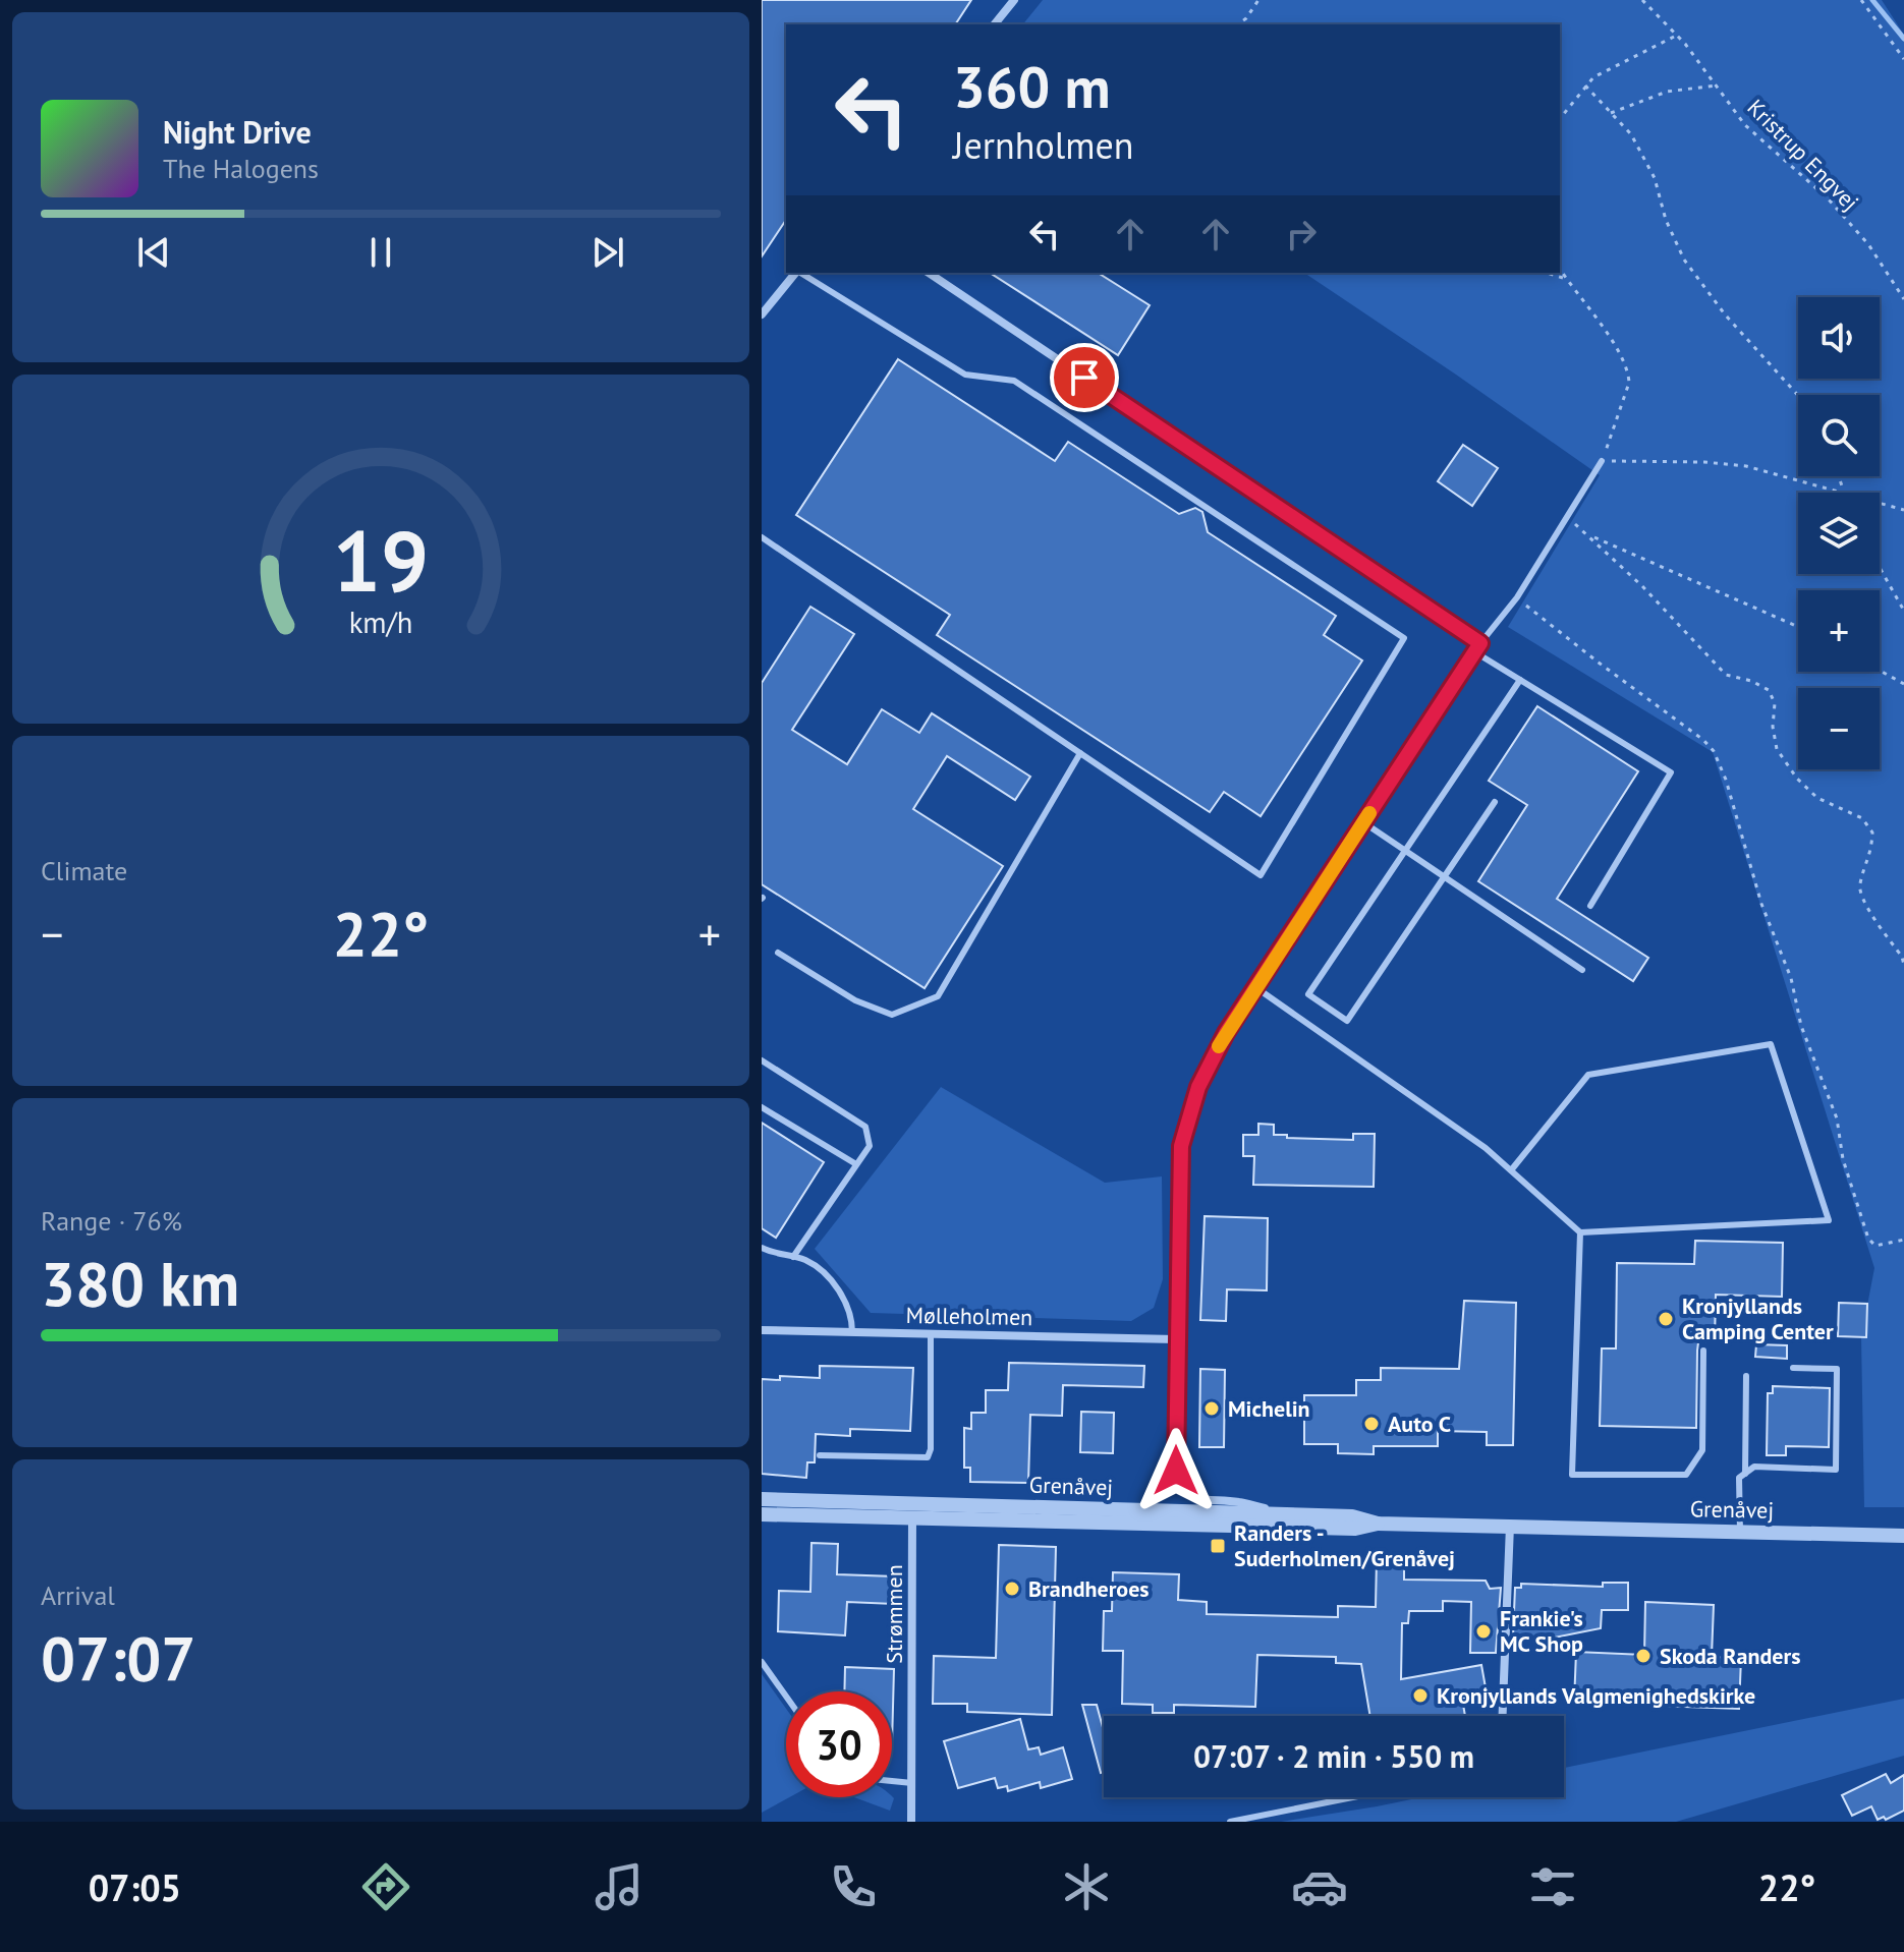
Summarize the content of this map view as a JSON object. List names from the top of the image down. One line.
{"streets":{"street":["Mølleholmen","Grenåvej","Strømmen"],"path":["Kristrup Engvej"]},"crossings":[["Grenåvej","Strømmen"]],"places":{"other":["Kronjyllands Camping Center","Michelin","Auto C","Brandheroes","Frankie's MC Shop","Skoda Randers","Kronjyllands Valgmenighedskirke"],"transit":["Randers - Suderholmen/Grenåvej"]},"page":{"turn":["360 m","Jernholmen"],"song":["Night Drive","The Halogens"],"map_buttons":["+","−"],"tile":["Climate",["Range · 76%","380 km"],["Arrival","07:07"]],"heat":["−","22°","+"],"limit":"30","trip":"07:07 · 2 min · 550 m","tabs":["07:05","22°"],"gauge":["19","km/h"]}}
